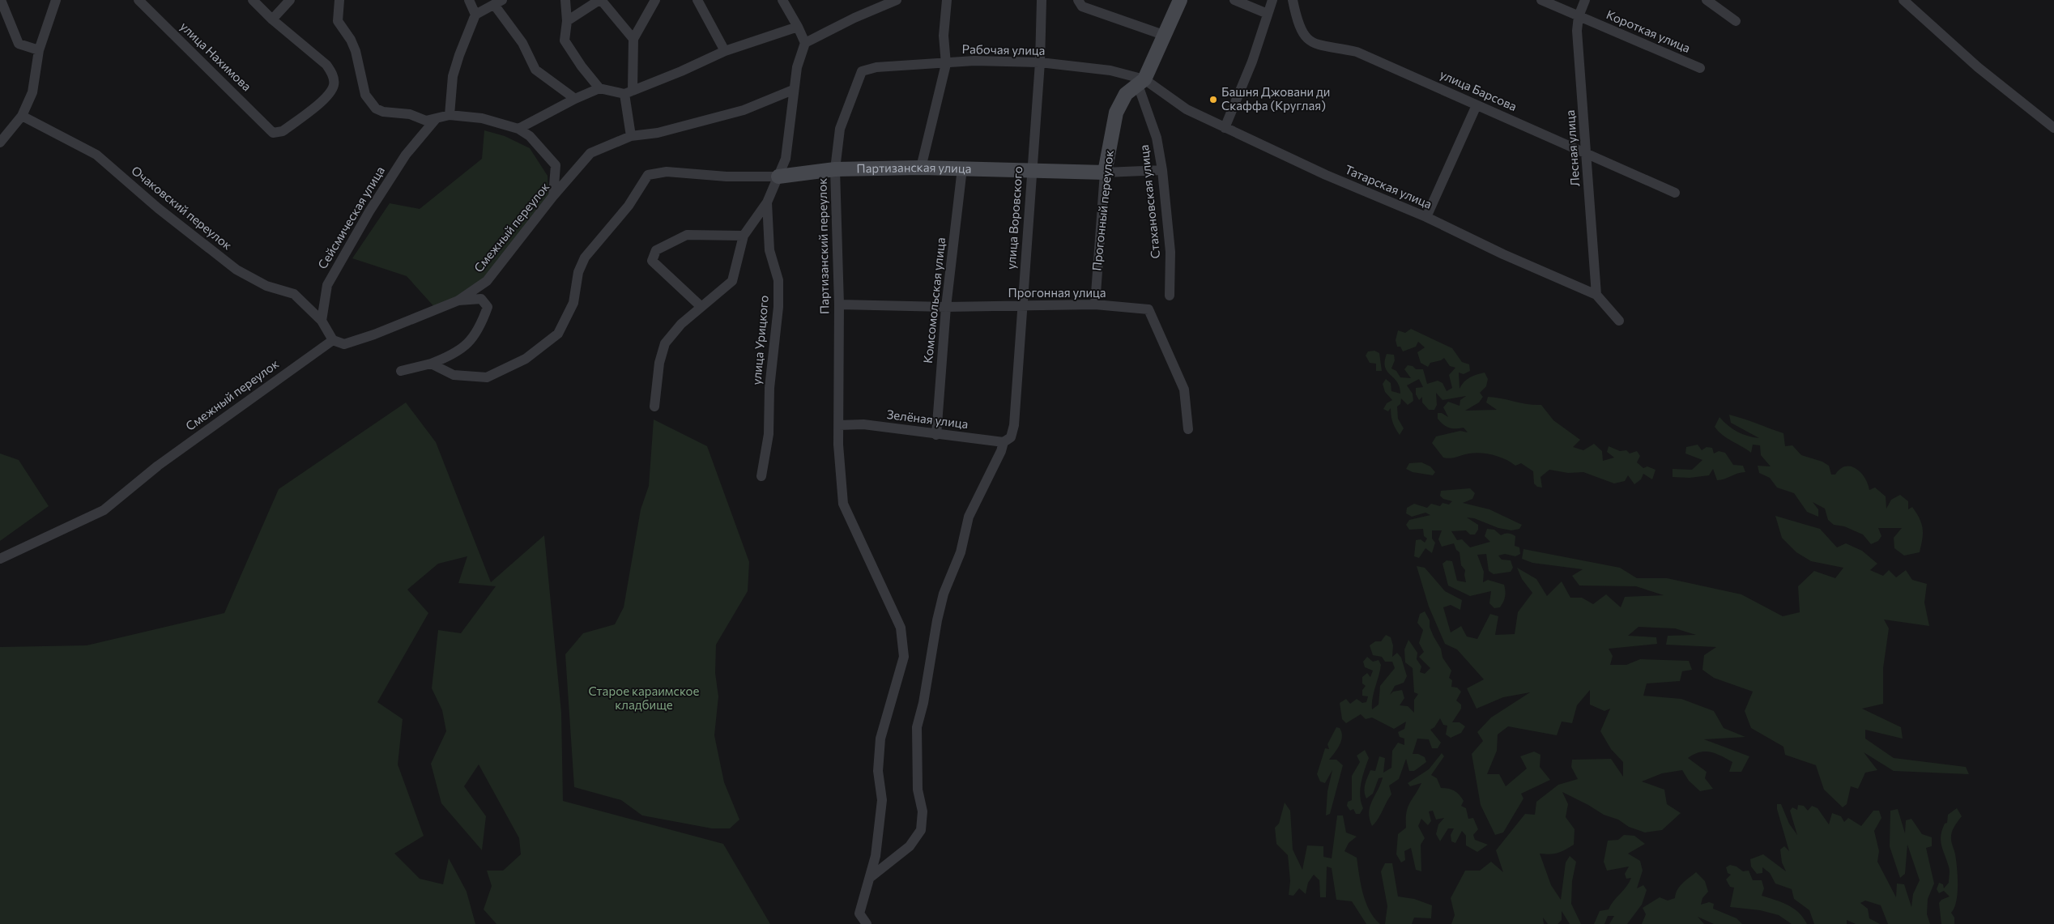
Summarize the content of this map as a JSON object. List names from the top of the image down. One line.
{"streets":{"street":["Короткая улица","Рабочая улица","улица Нахимова","улица Барсова","Лесная улица","Партизанская улица","Татарская улица","Стахановская улица","Очаковский переулок","Прогонный переулок","Сейсмическая улица","улица Воровского","Смежный переулок","Партизанский переулок","Прогонная улица","Комсомольская улица","улица Урицкого","Зелёная улица"]},"crossings":[["Короткая улица","Лесная улица"],["Рабочая улица","Татарская улица"],["Рабочая улица","Стахановская улица"],["Рабочая улица","Прогонный переулок"],["Рабочая улица","улица Воровского"],["Рабочая улица","Партизанский переулок"],["улица Барсова","Лесная улица"],["Лесная улица","Татарская улица"],["Партизанская улица","Стахановская улица"],["Партизанская улица","Прогонный переулок"],["Партизанская улица","улица Воровского"],["Партизанская улица","Партизанский переулок"],["Партизанская улица","Комсомольская улица"],["Партизанская улица","улица Урицкого"],["Татарская улица","Стахановская улица"],["Татарская улица","Прогонный переулок"],["Стахановская улица","Прогонный переулок"],["Очаковский переулок","Сейсмическая улица"],["Прогонный переулок","Прогонная улица"],["улица Воровского","Партизанский переулок"],["улица Воровского","Прогонная улица"],["улица Воровского","Зелёная улица"],["Смежный переулок","улица Урицкого"],["Партизанский переулок","Прогонная улица"],["Партизанский переулок","Зелёная улица"],["Прогонная улица","Комсомольская улица"],["Комсомольская улица","Зелёная улица"]],"parks":["Старое караимское кладбище"],"places":["Башня Джовани ди Скаффа (Круглая)"]}
